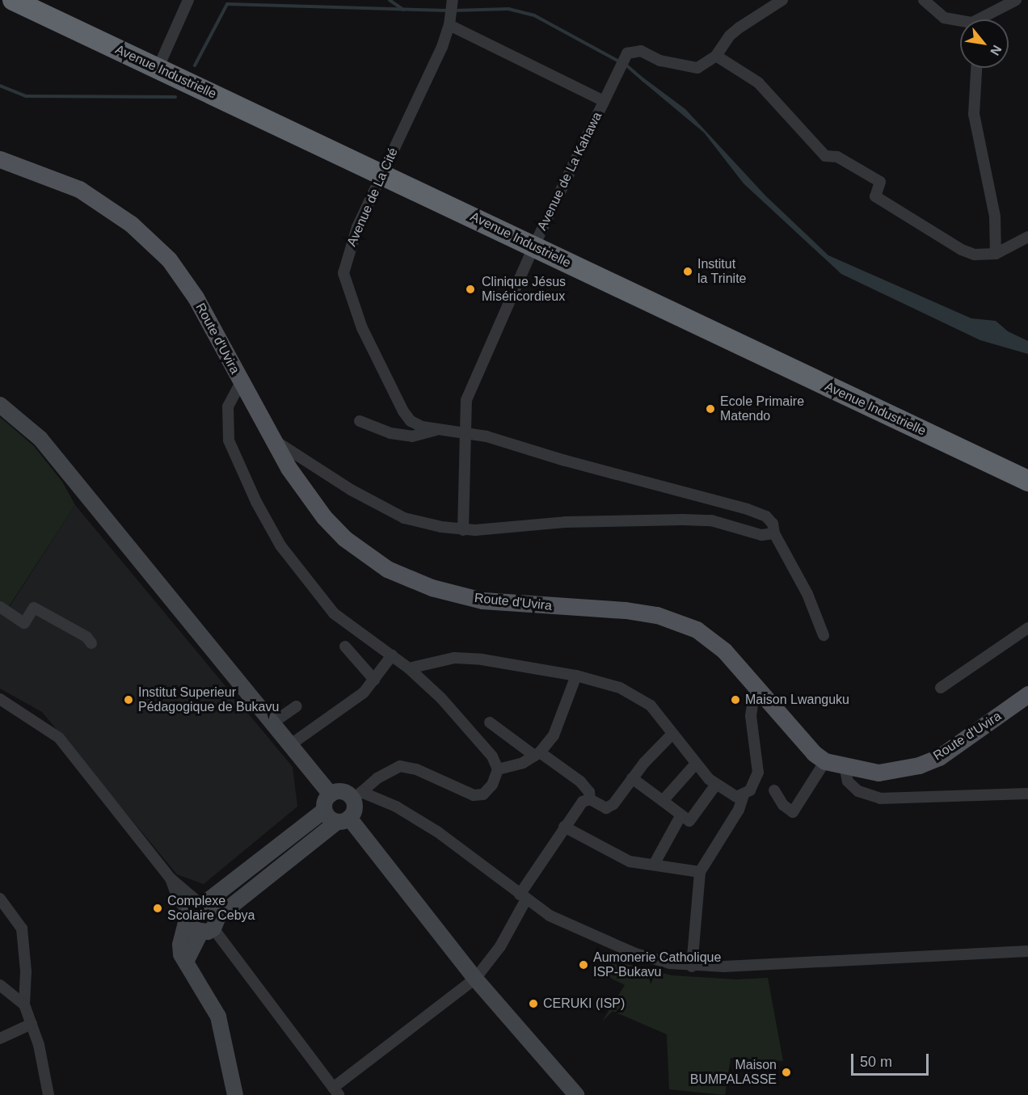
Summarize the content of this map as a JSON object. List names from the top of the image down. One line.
{"streets":{"highway":["Avenue Industrielle"],"main road":["Route d'Uvira"],"street":["Avenue de La Kahawa","Avenue de La Cité"]},"crossings":[["Avenue Industrielle","Avenue de La Kahawa"],["Avenue Industrielle","Avenue de La Cité"],["Avenue de La Kahawa","Avenue de La Cité"]],"places":["Institut la Trinite","Clinique Jésus Miséricordieux","Ecole Primaire Matendo","Institut Superieur Pédagogique de Bukavu","Maison Lwanguku","Complexe Scolaire Cebya","Aumonerie Catholique ISP-Bukavu","CERUKI (ISP)","Maison BUMPALASSE"],"scale_bar":"50 m","north":"bottom right"}
